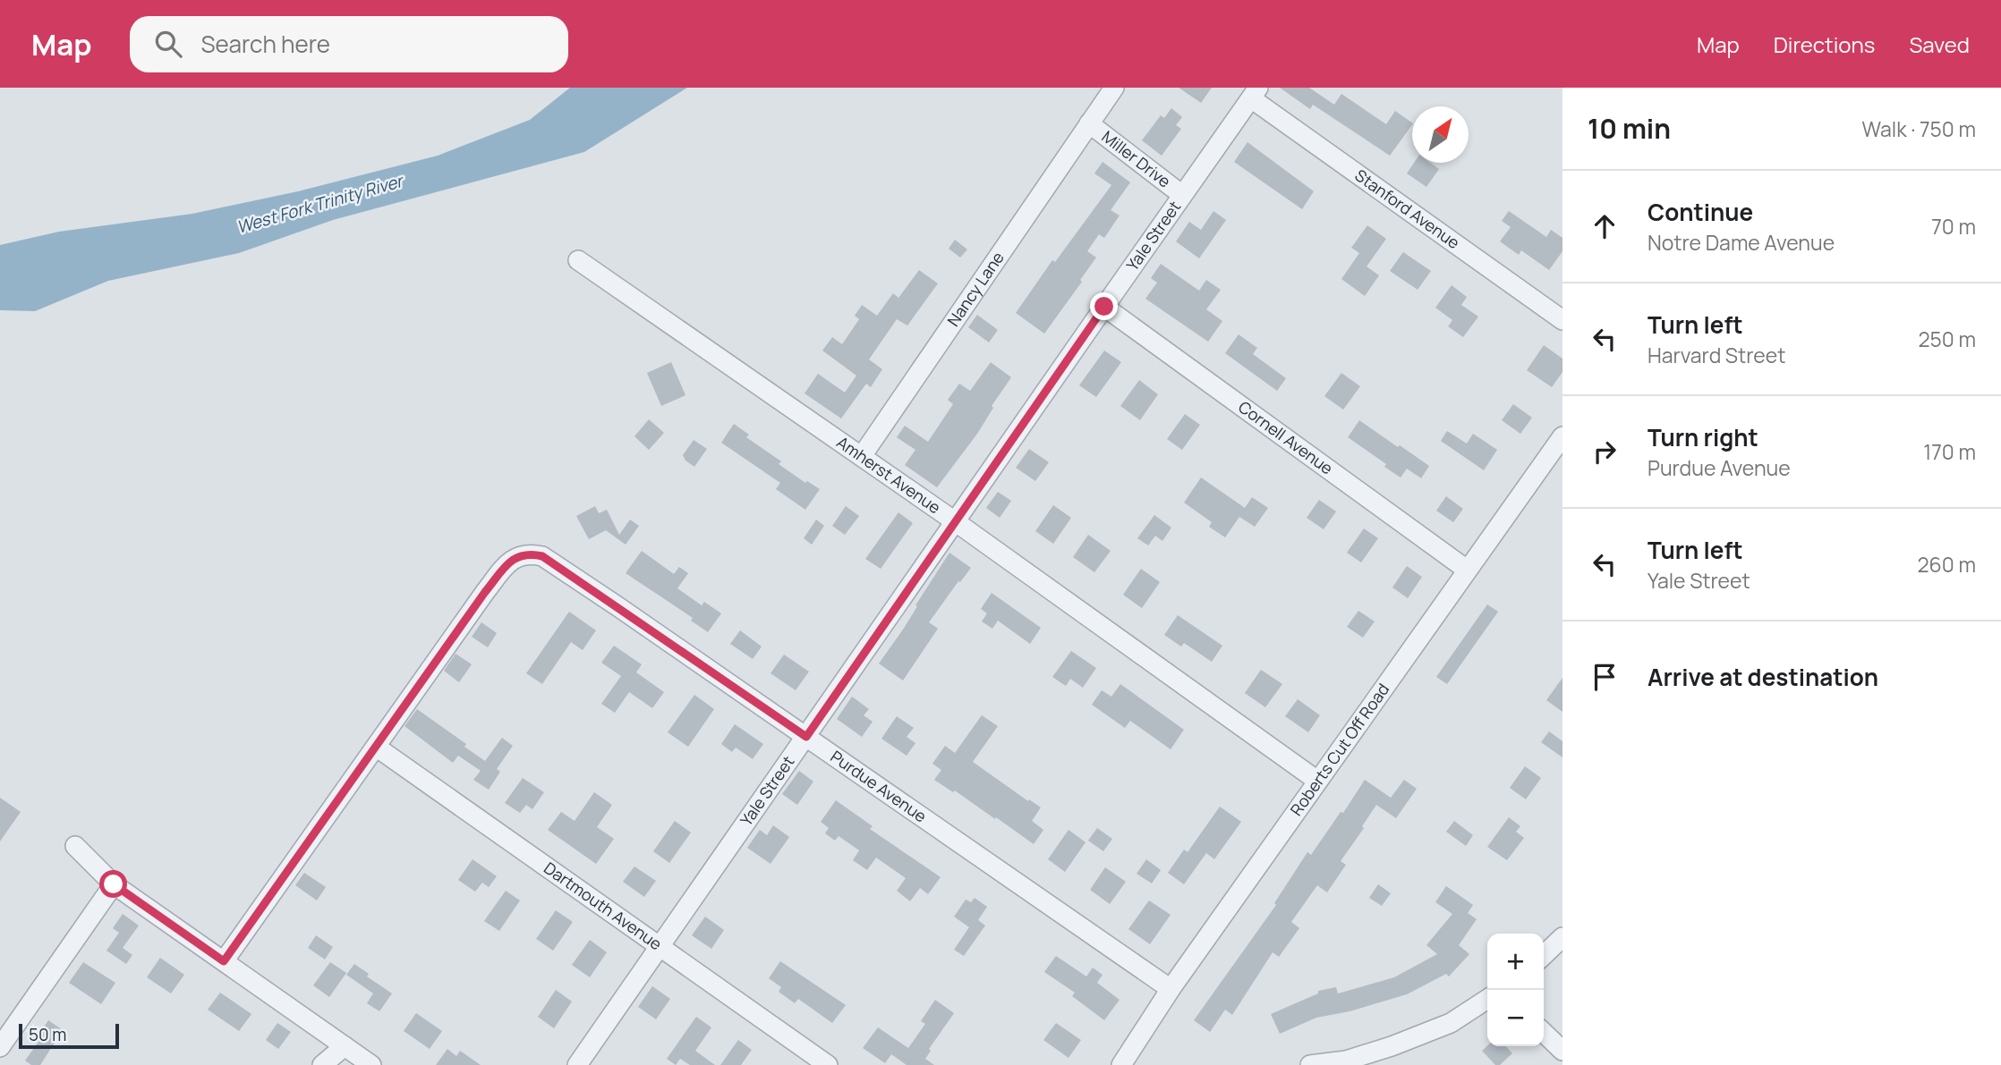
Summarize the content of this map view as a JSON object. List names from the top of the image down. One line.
{"streets":{"street":["Miller Drive","Stanford Avenue","Yale Street","Nancy Lane","Cornell Avenue","Amherst Avenue","Roberts Cut Off Road","Purdue Avenue","Dartmouth Avenue"]},"crossings":[["Miller Drive","Yale Street"],["Miller Drive","Nancy Lane"],["Stanford Avenue","Yale Street"],["Yale Street","Cornell Avenue"],["Yale Street","Amherst Avenue"],["Yale Street","Purdue Avenue"],["Yale Street","Dartmouth Avenue"],["Nancy Lane","Amherst Avenue"],["Cornell Avenue","Roberts Cut Off Road"],["Amherst Avenue","Roberts Cut Off Road"],["Roberts Cut Off Road","Purdue Avenue"],["Purdue Avenue","Dartmouth Avenue"]],"water":["West Fork Trinity River"],"scale_bar":"50 m","north":"top right","page":{"header":"Map","search":"Search here","nav":["Map","Directions","Saved"],"heading":["10 min","Walk · 750 m"],"list":[["Continue","Notre Dame Avenue","70 m"],["Turn left","Harvard Street","250 m"],["Turn right","Purdue Avenue","170 m"],["Turn left","Yale Street","260 m"],"Arrive at destination"],"map_buttons":["+","−"],"scale":"50 m"}}
